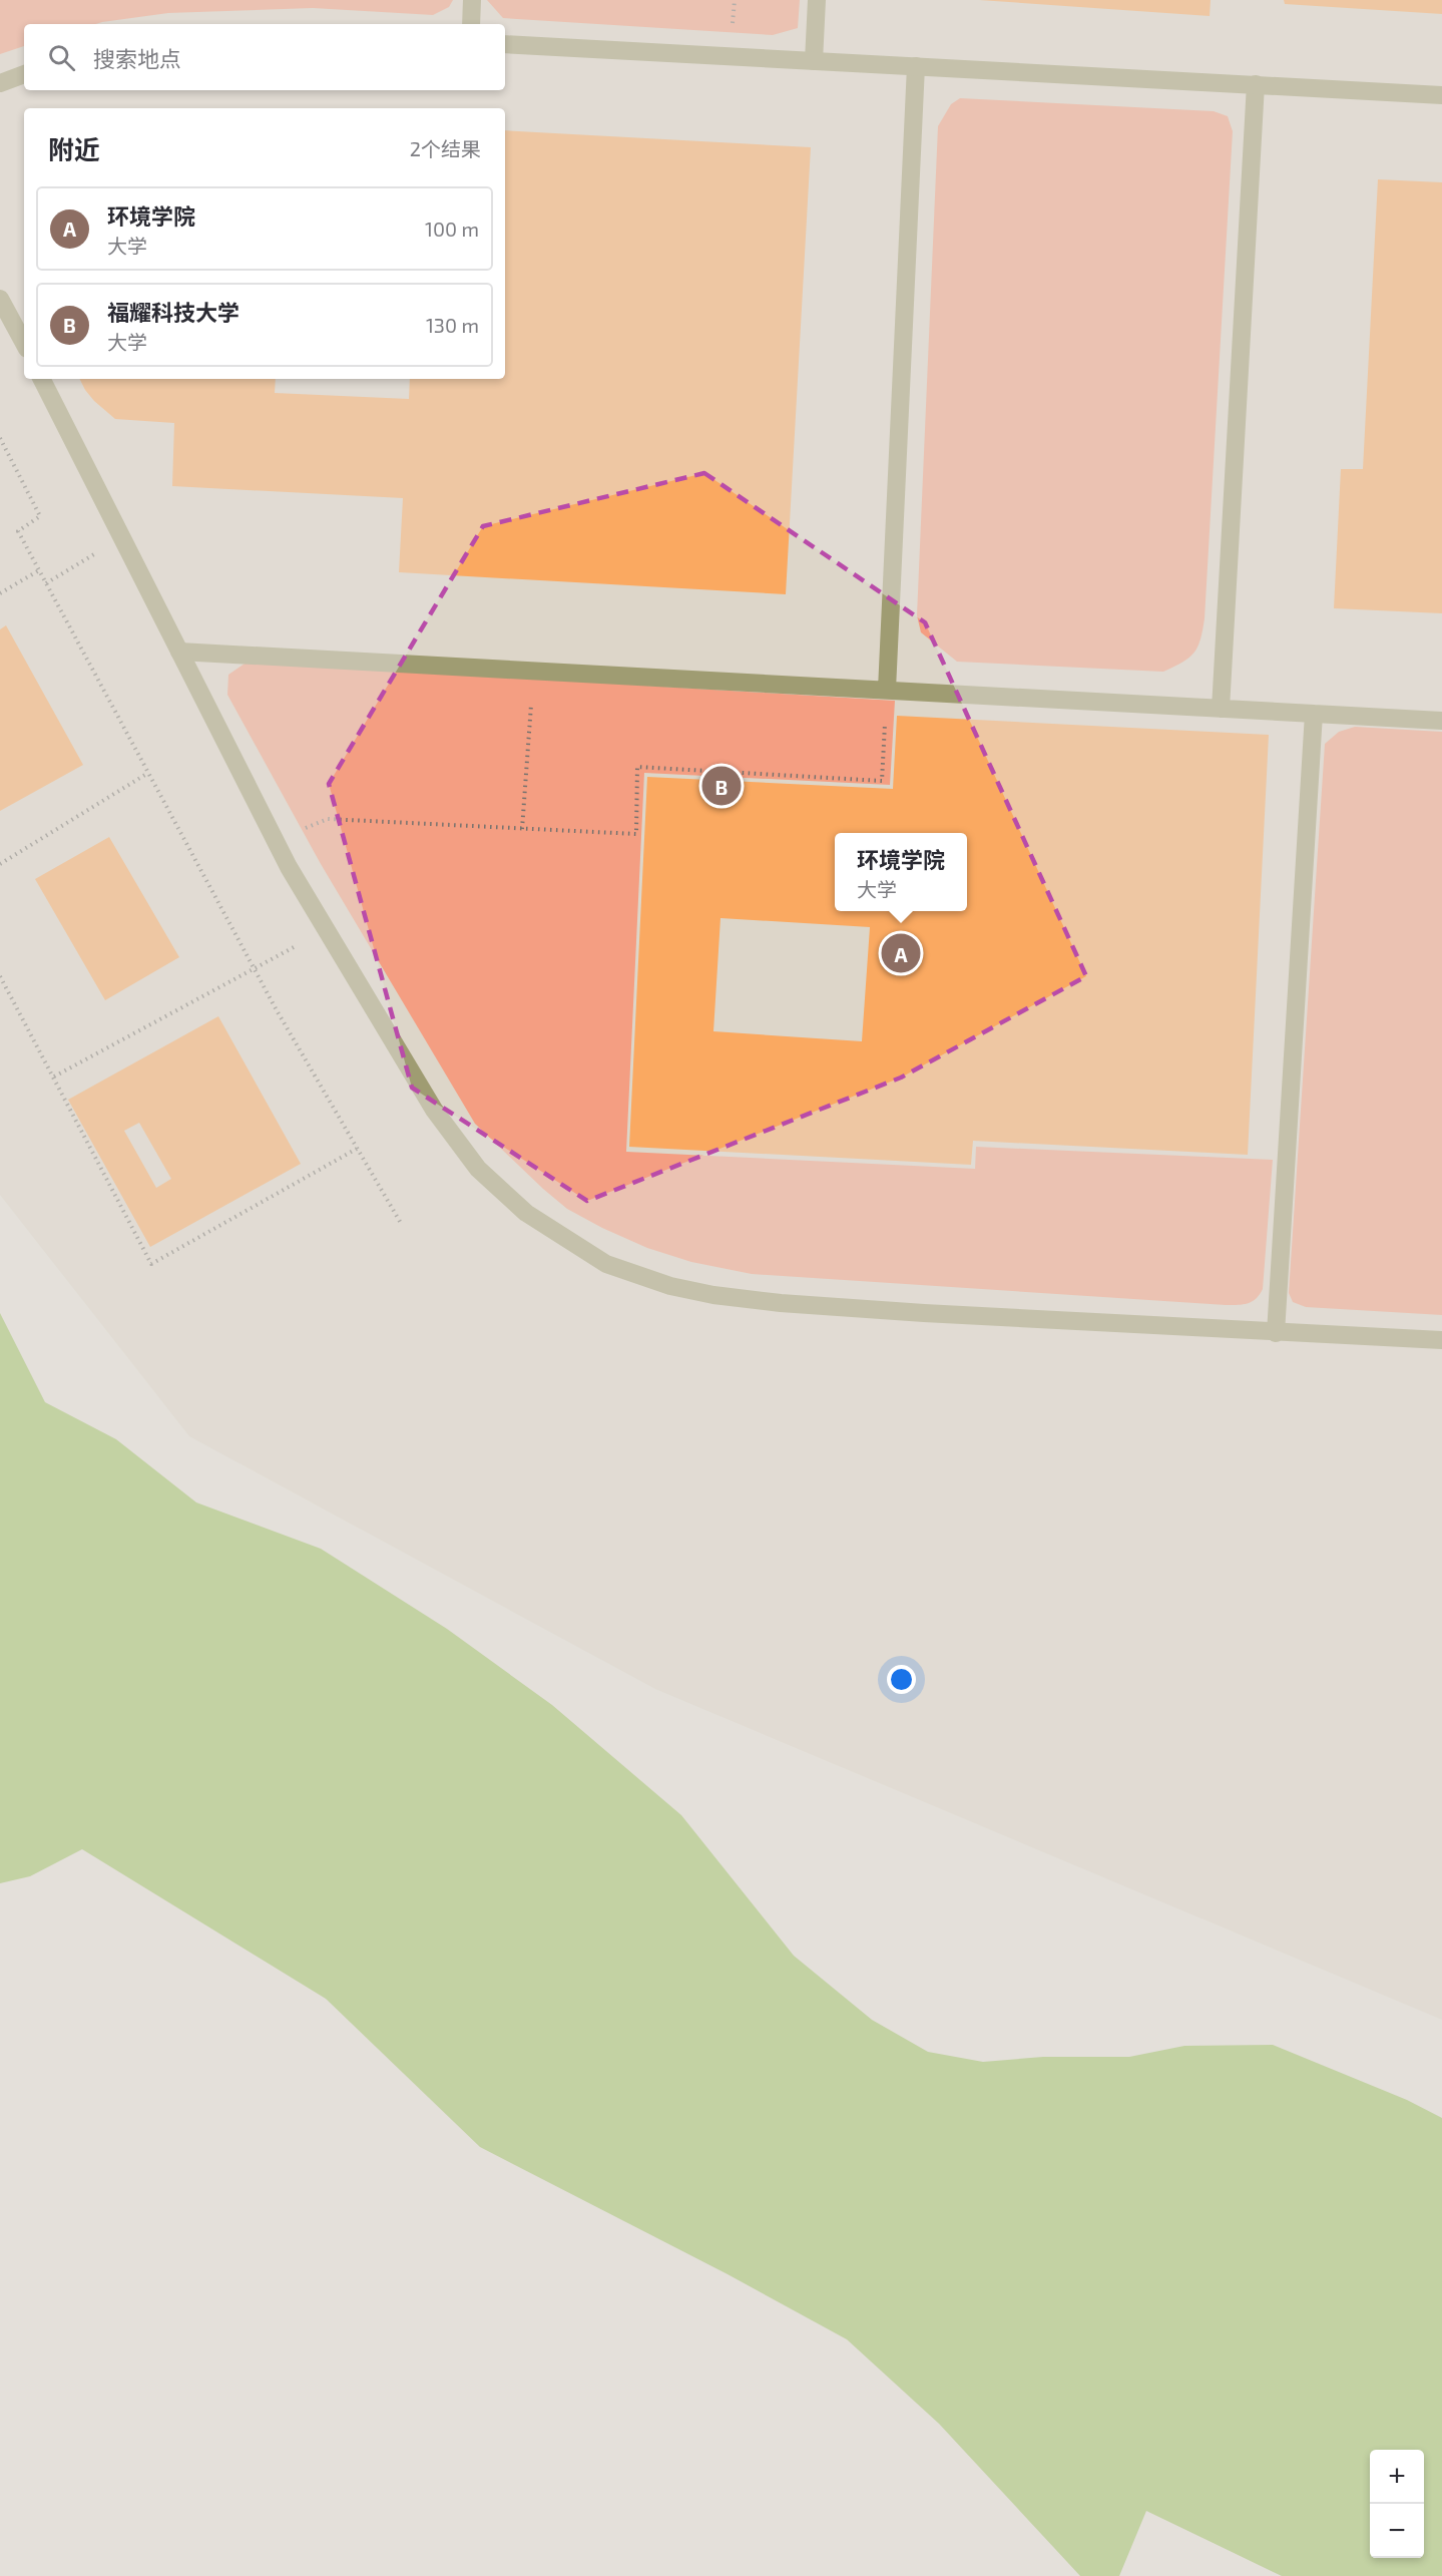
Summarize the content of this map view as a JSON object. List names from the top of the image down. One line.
{"page":{"search":"搜索地点","heading":["附近","2个结果"],"list":[{"mark":"A","name":"环境学院","note":"大学","value":"100 m"},{"mark":"B","name":"福耀科技大学","note":"大学","value":"130 m"}],"pins":["B","A"],"popup":["环境学院","大学"],"map_buttons":["+","−"]}}
